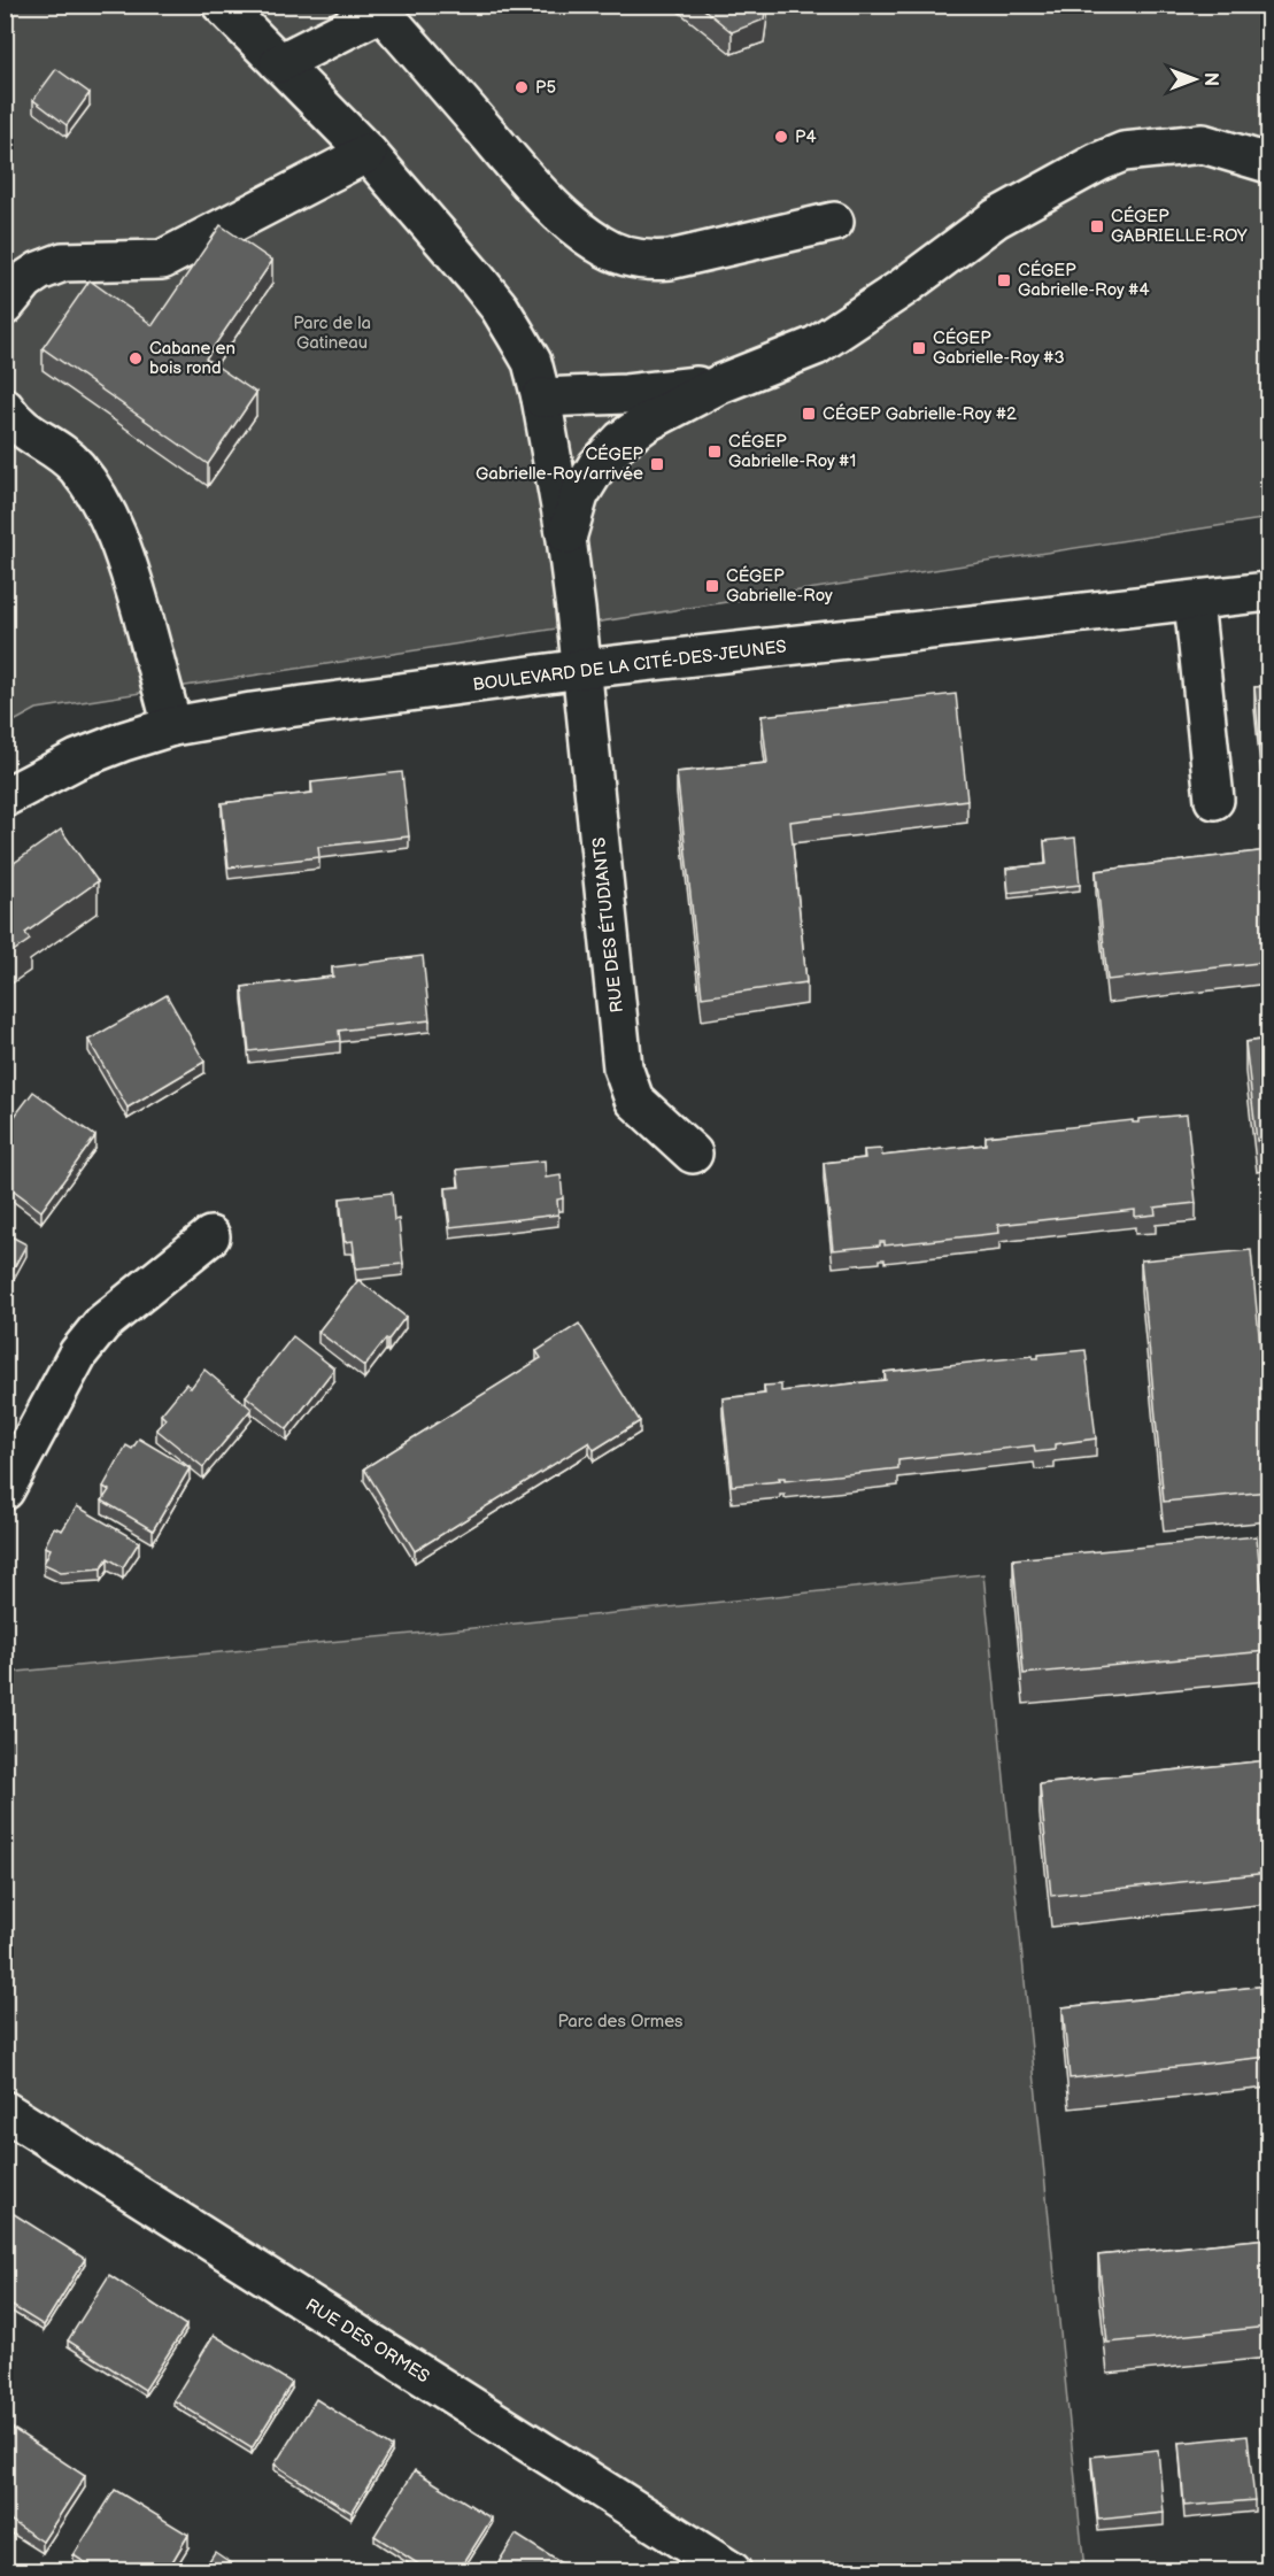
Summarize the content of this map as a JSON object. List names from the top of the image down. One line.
{"streets":{"street":["BOULEVARD DE LA CITÉ-DES-JEUNES","RUE DES ÉTUDIANTS","RUE DES ORMES"]},"crossings":[["BOULEVARD DE LA CITÉ-DES-JEUNES","RUE DES ÉTUDIANTS"]],"parks":["Parc de la Gatineau","Parc des Ormes"],"places":{"other":["P5","P4","Cabane en bois rond"],"transit":["CÉGEP GABRIELLE-ROY","CÉGEP Gabrielle-Roy #4","CÉGEP Gabrielle-Roy #3","CÉGEP Gabrielle-Roy #2","CÉGEP Gabrielle-Roy #1","CÉGEP Gabrielle-Roy/arrivée","CÉGEP Gabrielle-Roy"]},"north":"right"}
